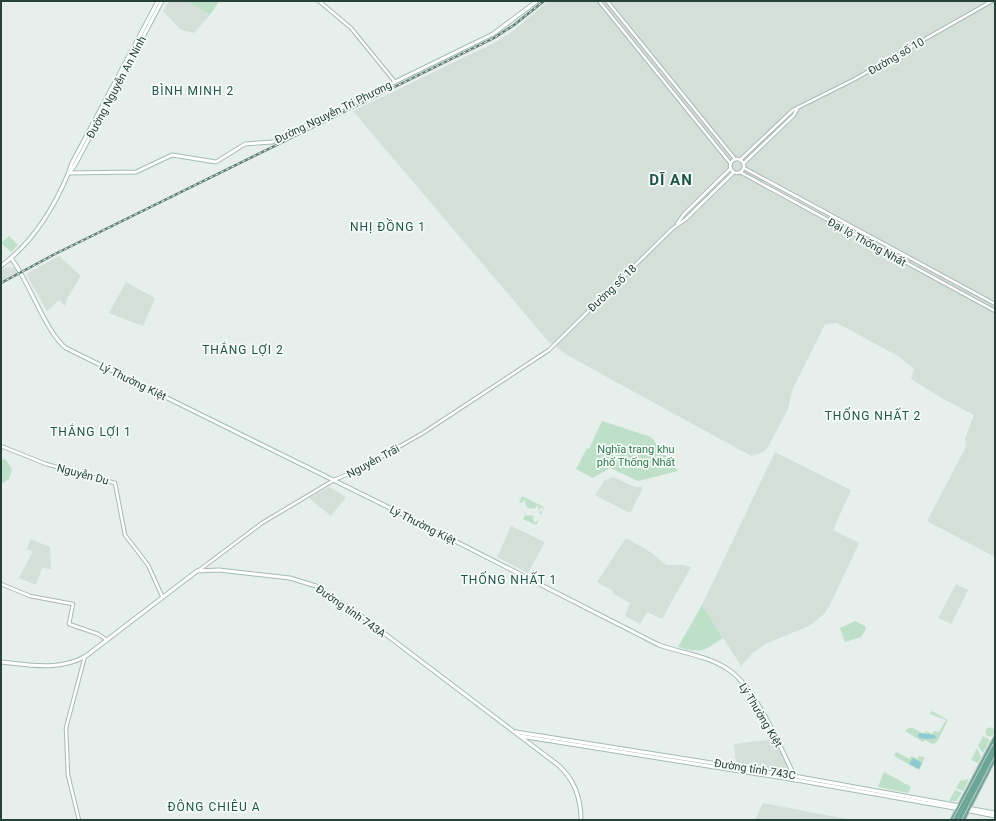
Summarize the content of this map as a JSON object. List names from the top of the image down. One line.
{"streets":{"main road":["Đường Nguyễn An Ninh","Đường Nguyễn Tri Phương","Lý Thường Kiệt","Đường tỉnh 743A","Đường tỉnh 743C"],"street":["Đường số 10","Đại lộ Thống Nhất","Đường số 18","Nguyễn Trãi","Nguyễn Du"]},"crossings":[["Đường số 10","Đại lộ Thống Nhất"],["Đường số 10","Đường số 18"],["Đường Nguyễn An Ninh","Đường Nguyễn Tri Phương"],["Đường Nguyễn An Ninh","Lý Thường Kiệt"],["Đại lộ Thống Nhất","Đường số 18"],["Đường số 18","Nguyễn Trãi"],["Lý Thường Kiệt","Nguyễn Trãi"],["Lý Thường Kiệt","Đường tỉnh 743C"],["Nguyễn Trãi","Đường tỉnh 743A"],["Đường tỉnh 743A","Đường tỉnh 743C"]],"districts":["BÌNH MINH 2","DĨ AN","NHỊ ĐỒNG 1","THẮNG LỢI 2","THỐNG NHẤT 2","THẮNG LỢI 1","THỐNG NHẤT 1","ĐÔNG CHIÊU A"],"parks":["Nghĩa trang khu phố Thống Nhất"]}
